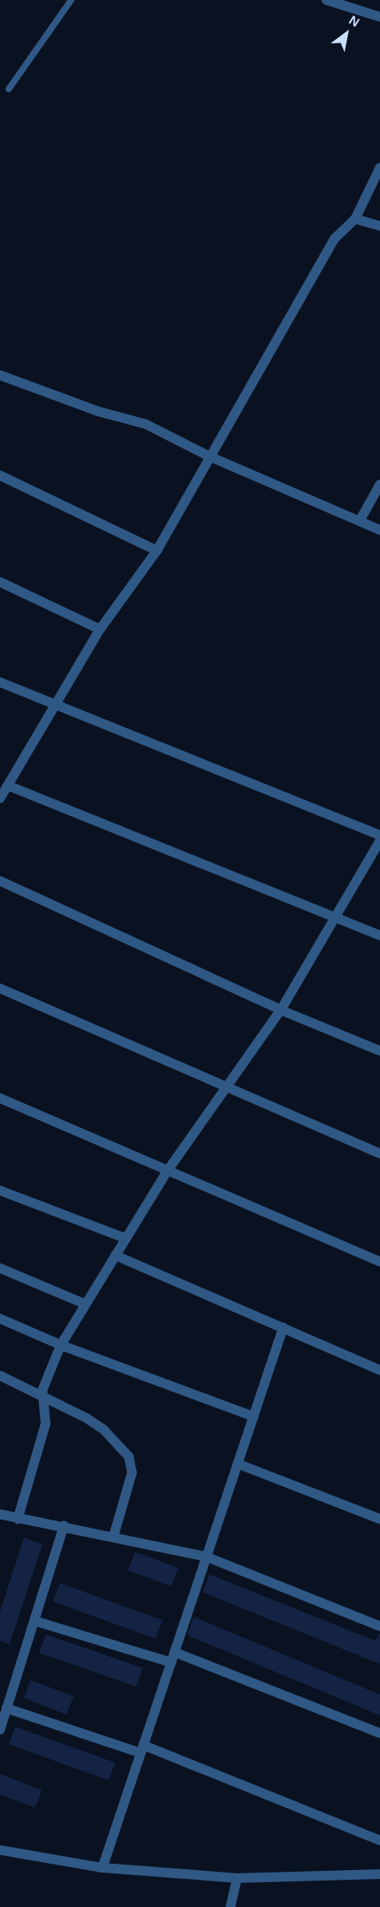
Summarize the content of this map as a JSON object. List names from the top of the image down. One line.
{"north":"top right"}
